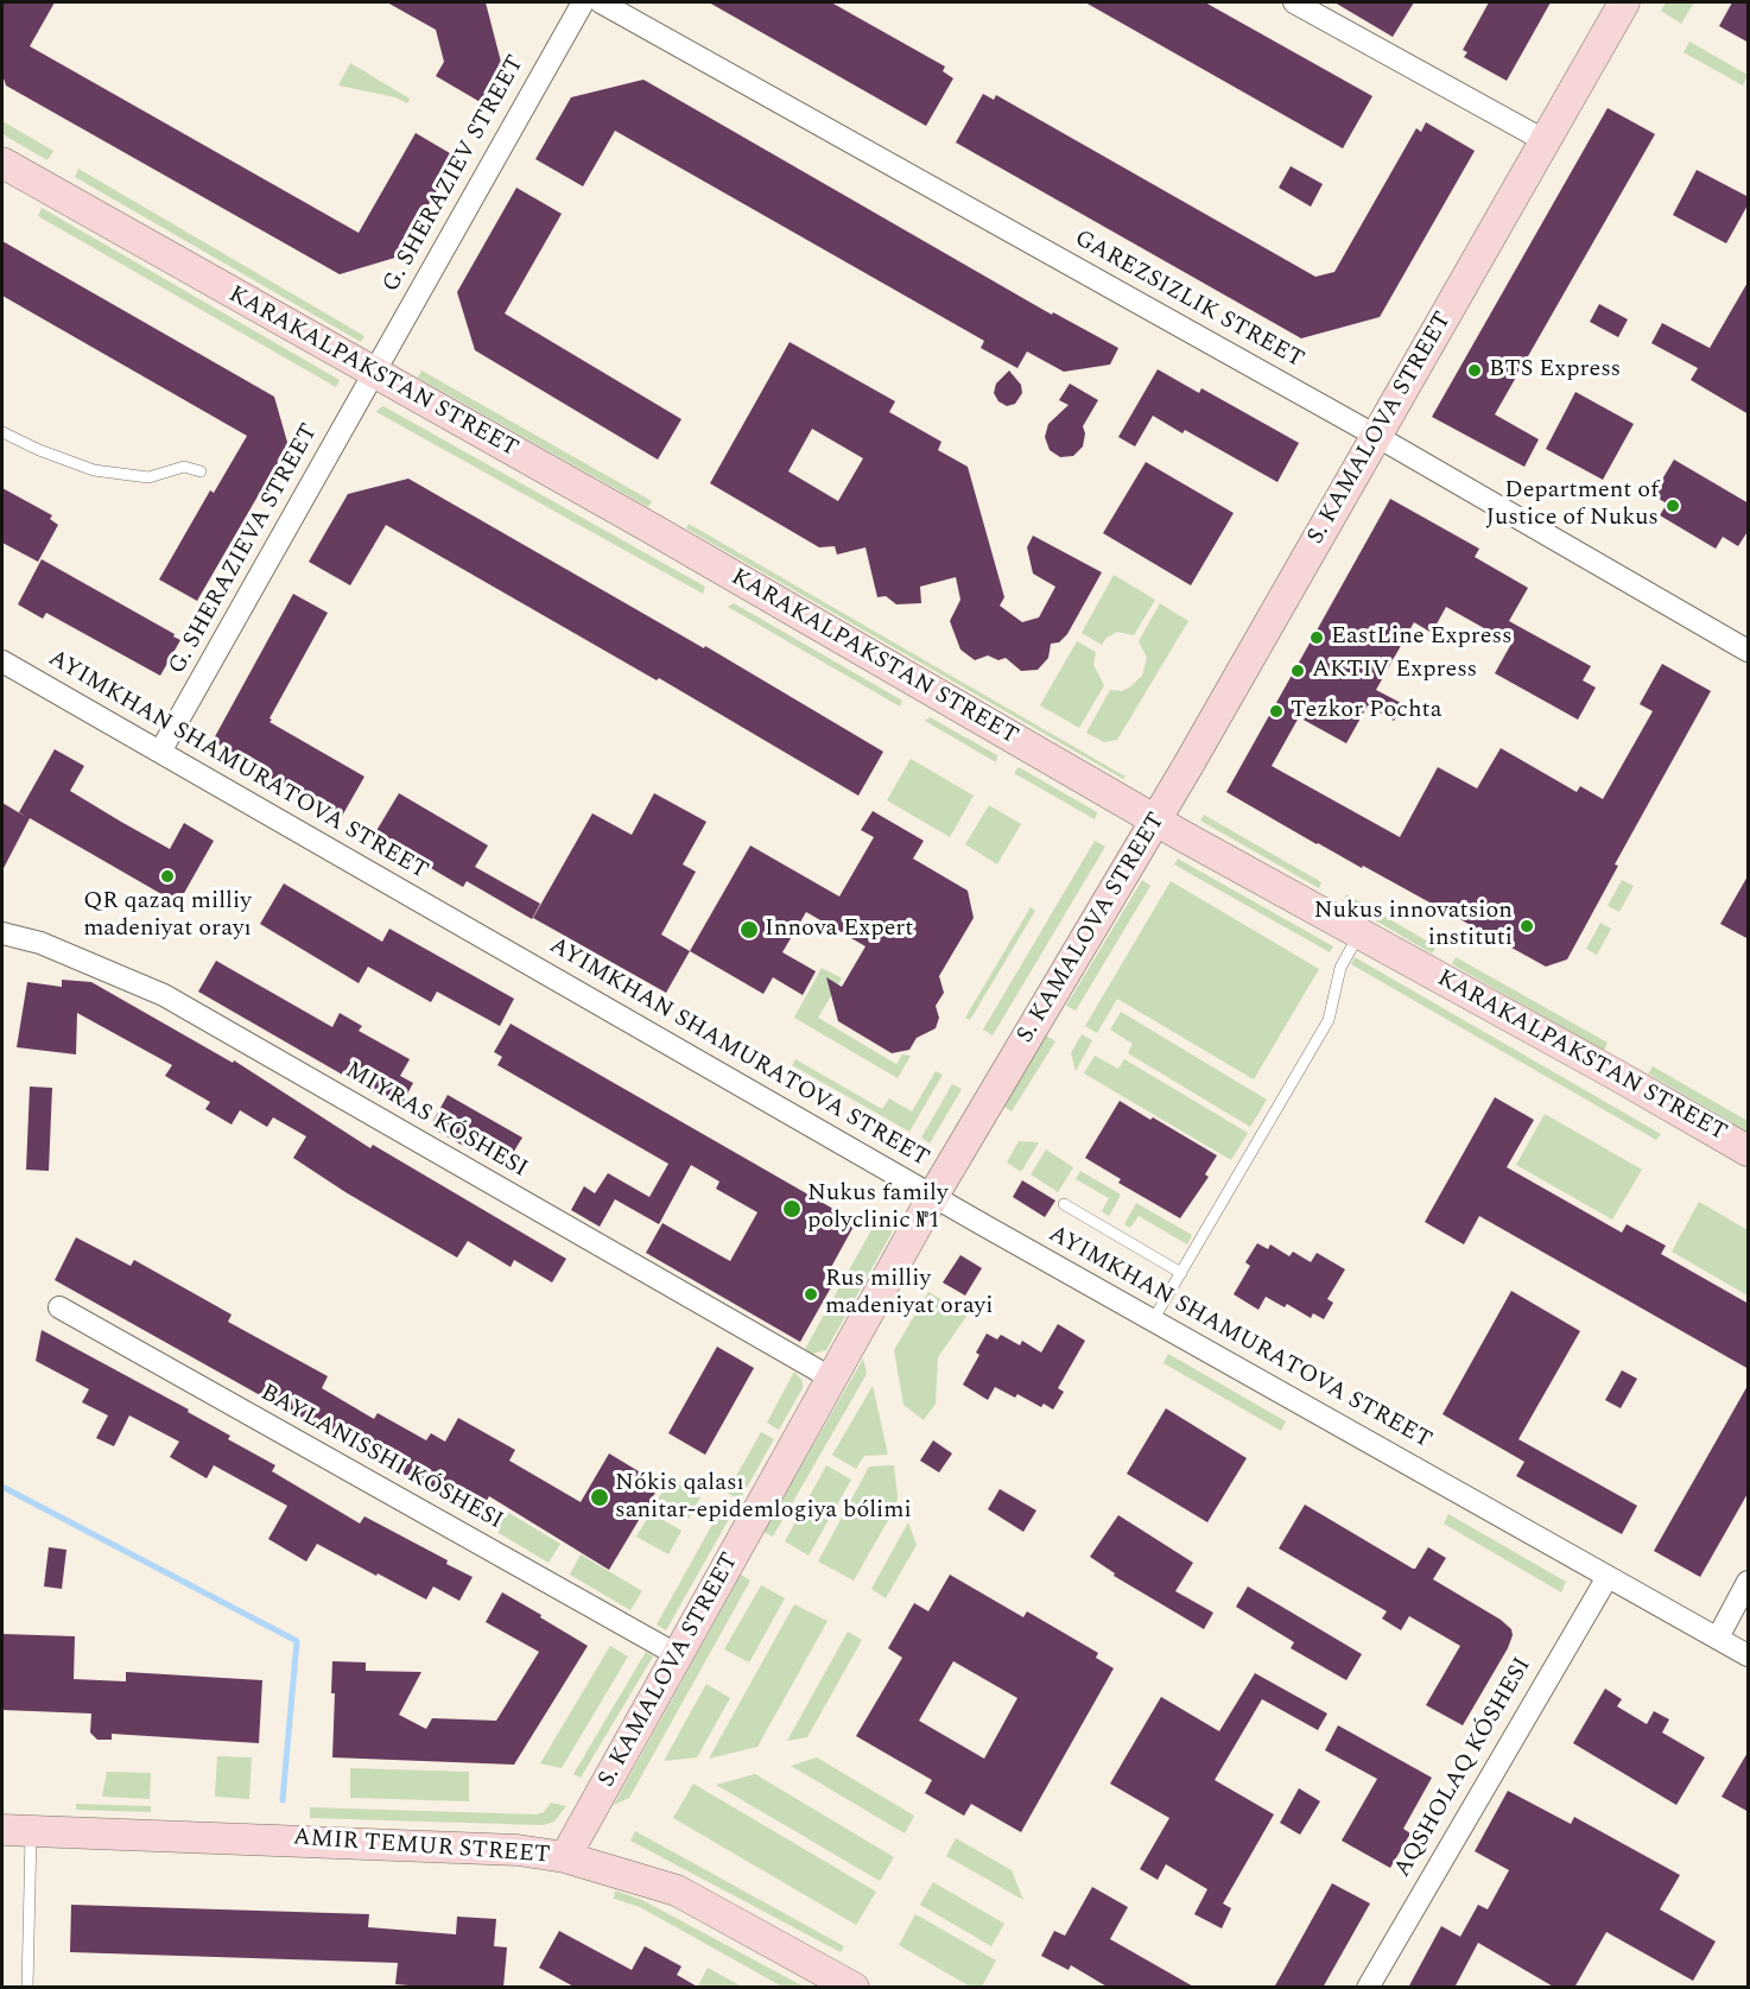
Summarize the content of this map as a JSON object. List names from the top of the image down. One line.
{"streets":{"street":["G. SHERAZIEV STREET","GAREZSIZLIK STREET","KARAKALPAKSTAN STREET","S. KAMALOVA STREET","G. SHERAZIEVA STREET","AYIMKHAN SHAMURATOVA STREET","MIYRAS KÓSHESI","AQSHOLAQ KÓSHESI","AMIR TEMUR STREET"]},"crossings":[["G. SHERAZIEV STREET","KARAKALPAKSTAN STREET"],["G. SHERAZIEV STREET","G. SHERAZIEVA STREET"],["GAREZSIZLIK STREET","S. KAMALOVA STREET"],["KARAKALPAKSTAN STREET","S. KAMALOVA STREET"],["KARAKALPAKSTAN STREET","G. SHERAZIEVA STREET"],["S. KAMALOVA STREET","AYIMKHAN SHAMURATOVA STREET"],["S. KAMALOVA STREET","MIYRAS KÓSHESI"],["S. KAMALOVA STREET","AMIR TEMUR STREET"],["G. SHERAZIEVA STREET","AYIMKHAN SHAMURATOVA STREET"],["AYIMKHAN SHAMURATOVA STREET","AQSHOLAQ KÓSHESI"]],"places":["BTS Express","Department of Justice of Nukus","EastLine Express","AKTIV Express","Tezkor Pochta","QR qazaq milliy madeniyat orayı","Nukus innovatsion instituti","Innova Expert","Nukus family polyclinic №1","Rus milliy madeniyat orayi","Nókis qalası sanitar-epidemlogiya bólimi"]}
